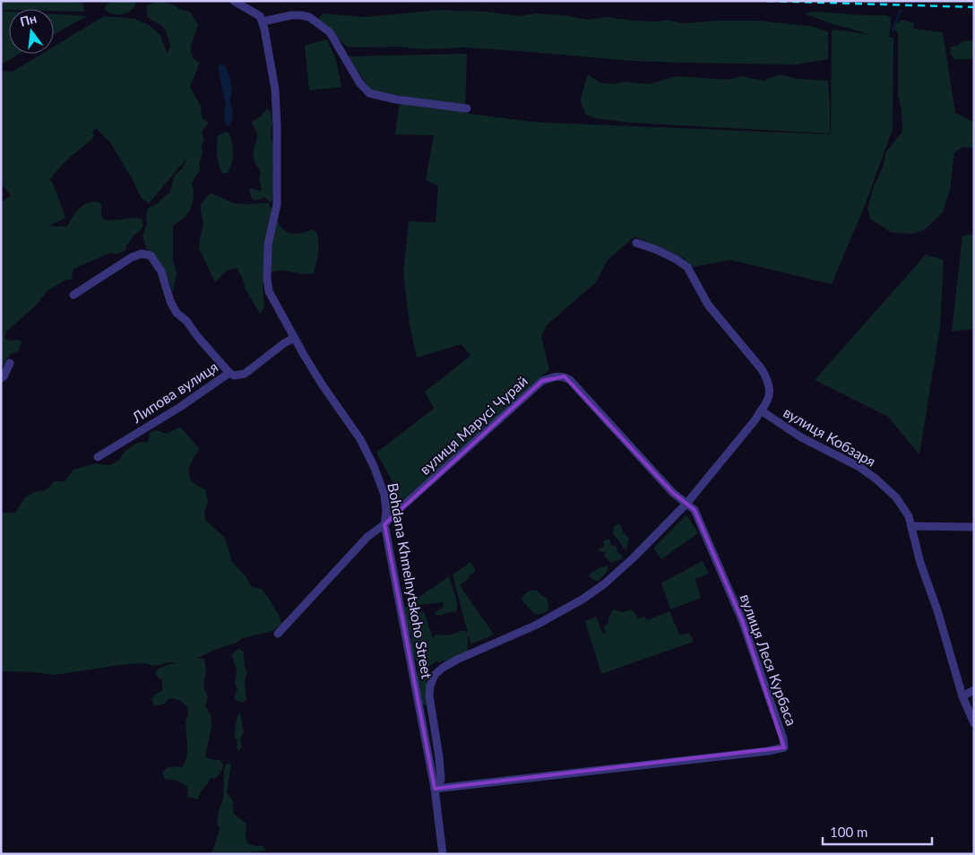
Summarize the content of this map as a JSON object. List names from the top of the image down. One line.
{"streets":{"street":["Липова вулиця","вулиця Марусі Чурай","вулиця Кобзаря","Bohdana Khmelnytskoho Street","вулиця Леся Курбаса"]},"crossings":[["вулиця Марусі Чурай","Bohdana Khmelnytskoho Street"],["вулиця Марусі Чурай","вулиця Леся Курбаса"],["Bohdana Khmelnytskoho Street","вулиця Леся Курбаса"]],"scale_bar":"100 m","north":"top"}
